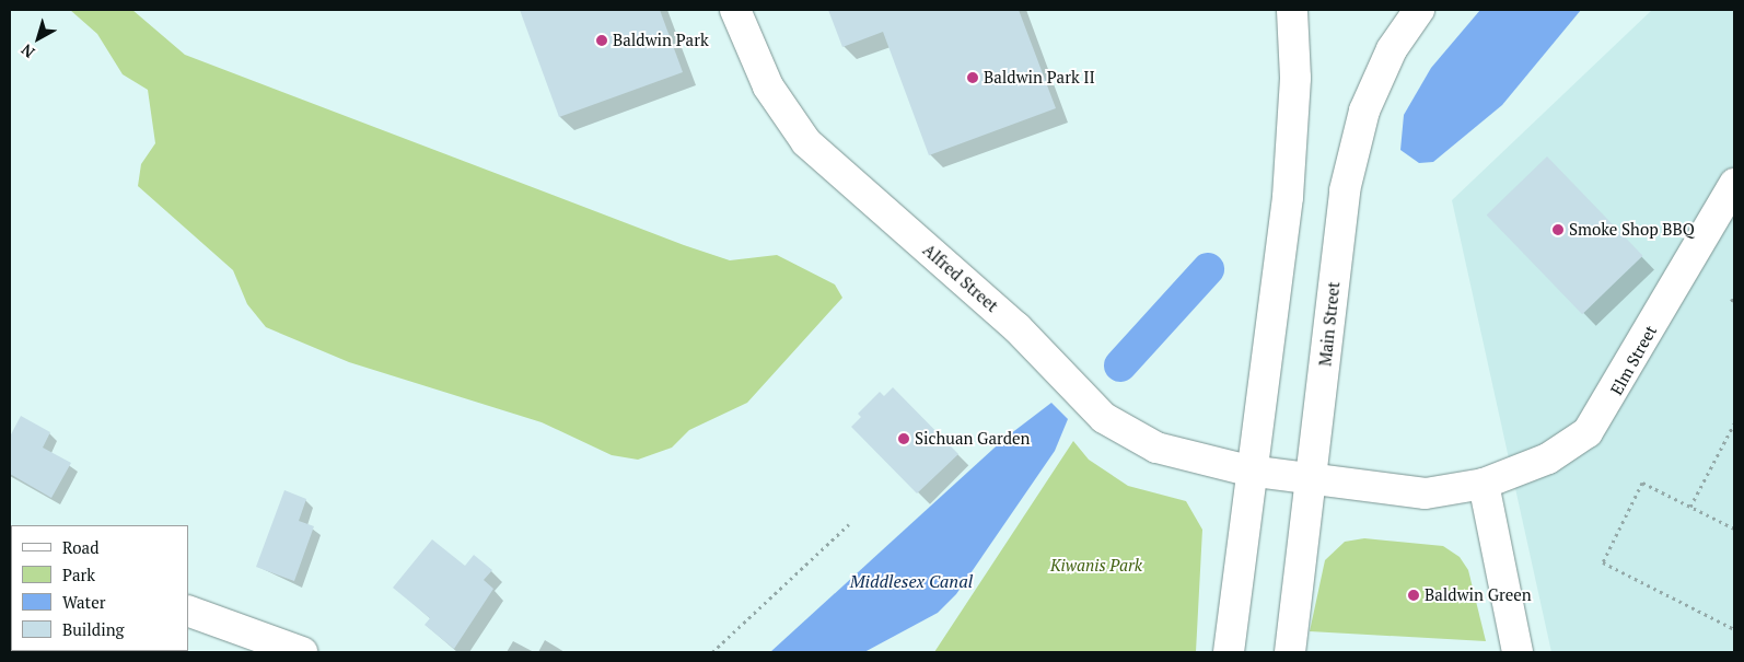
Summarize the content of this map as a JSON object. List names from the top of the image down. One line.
{"streets":{"street":["Alfred Street","Main Street","Elm Street"]},"crossings":[["Alfred Street","Elm Street"],["Main Street","Elm Street"]],"water":["Middlesex Canal"],"parks":["Kiwanis Park"],"places":["Baldwin Park","Baldwin Park II","Smoke Shop BBQ","Sichuan Garden","Baldwin Green"],"legend":["Road","Park","Water","Building"],"north":"bottom left"}
